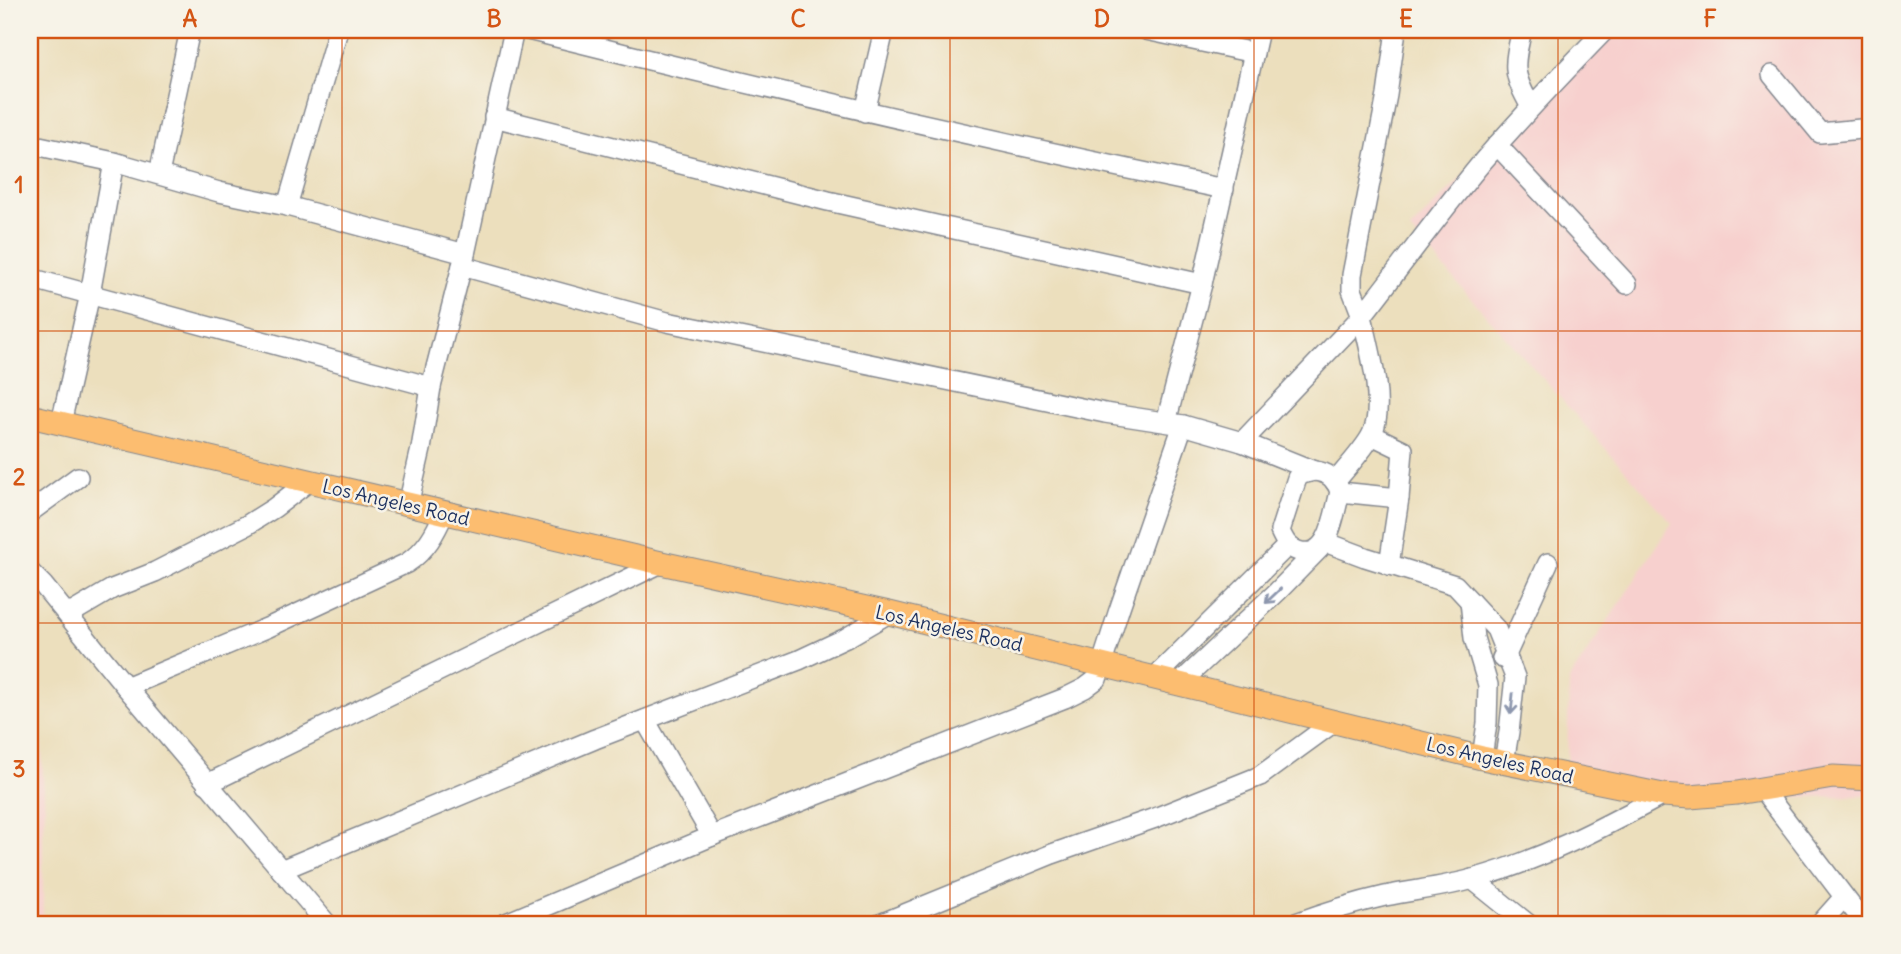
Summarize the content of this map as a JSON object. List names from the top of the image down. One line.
{"streets":{"main road":["Los Angeles Road"]},"grid":{"columns":["A","B","C","D","E","F"],"rows":["1","2","3"]}}
